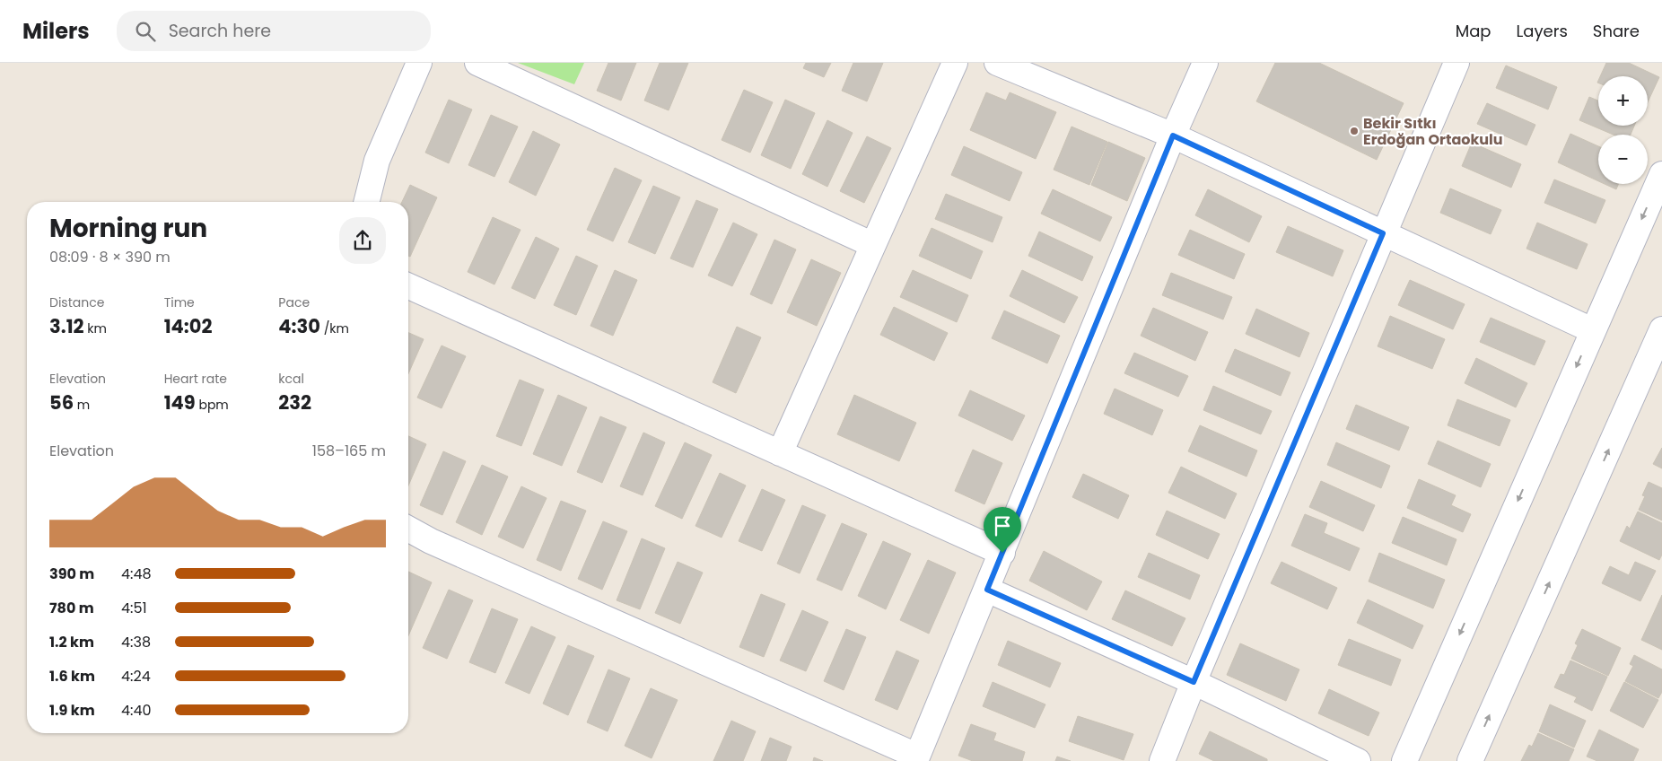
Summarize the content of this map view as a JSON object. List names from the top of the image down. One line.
{"places":["Bekir Sıtkı Erdoğan Ortaokulu"],"page":{"header":"Milers","search":"Search here","nav":["Map","Layers","Share"],"map_buttons":["+","−"],"heading":["Morning run","08:09 · 8 × 390 m"],"stats":[["Distance","3.12 km"],["Time","14:02"],["Pace","4:30 /km"],["Elevation","56 m"],["Heart rate","149 bpm"],["kcal","232"]],"chart":["Elevation","158–165 m"],"list":[{"name":"390 m","note":"4:48"},{"name":"780 m","note":"4:51"},{"name":"1.2 km","note":"4:38"},{"name":"1.6 km","note":"4:24"},{"name":"1.9 km","note":"4:40"}]}}
